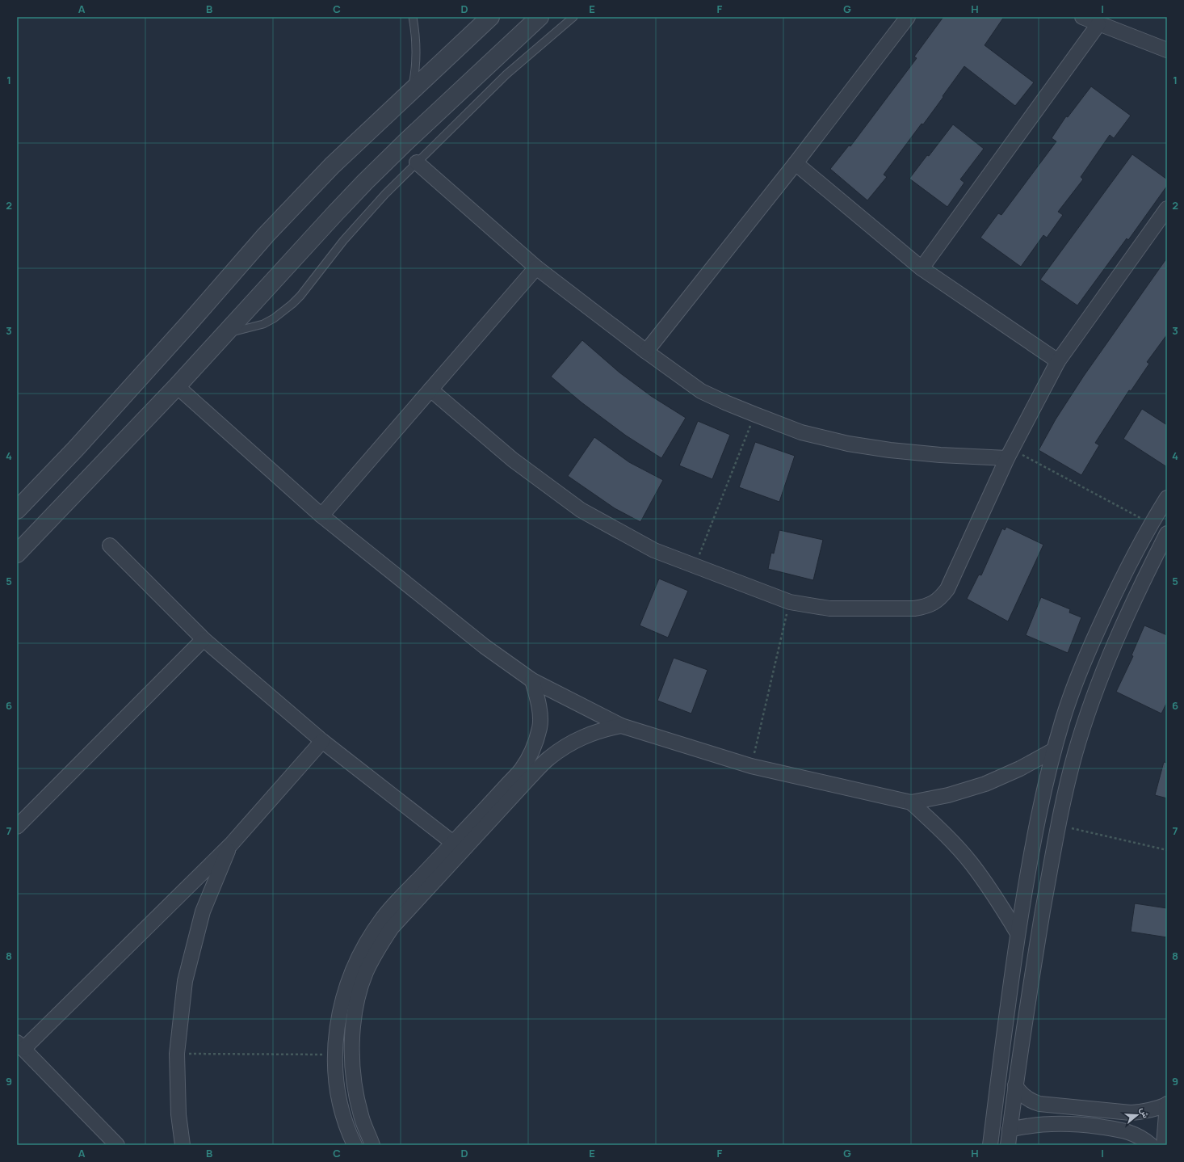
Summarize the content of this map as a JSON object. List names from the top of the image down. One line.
{"north":"right","grid":{"columns":["A","B","C","D","E","F","G","H","I"],"rows":["1","2","3","4","5","6","7","8","9"]}}
